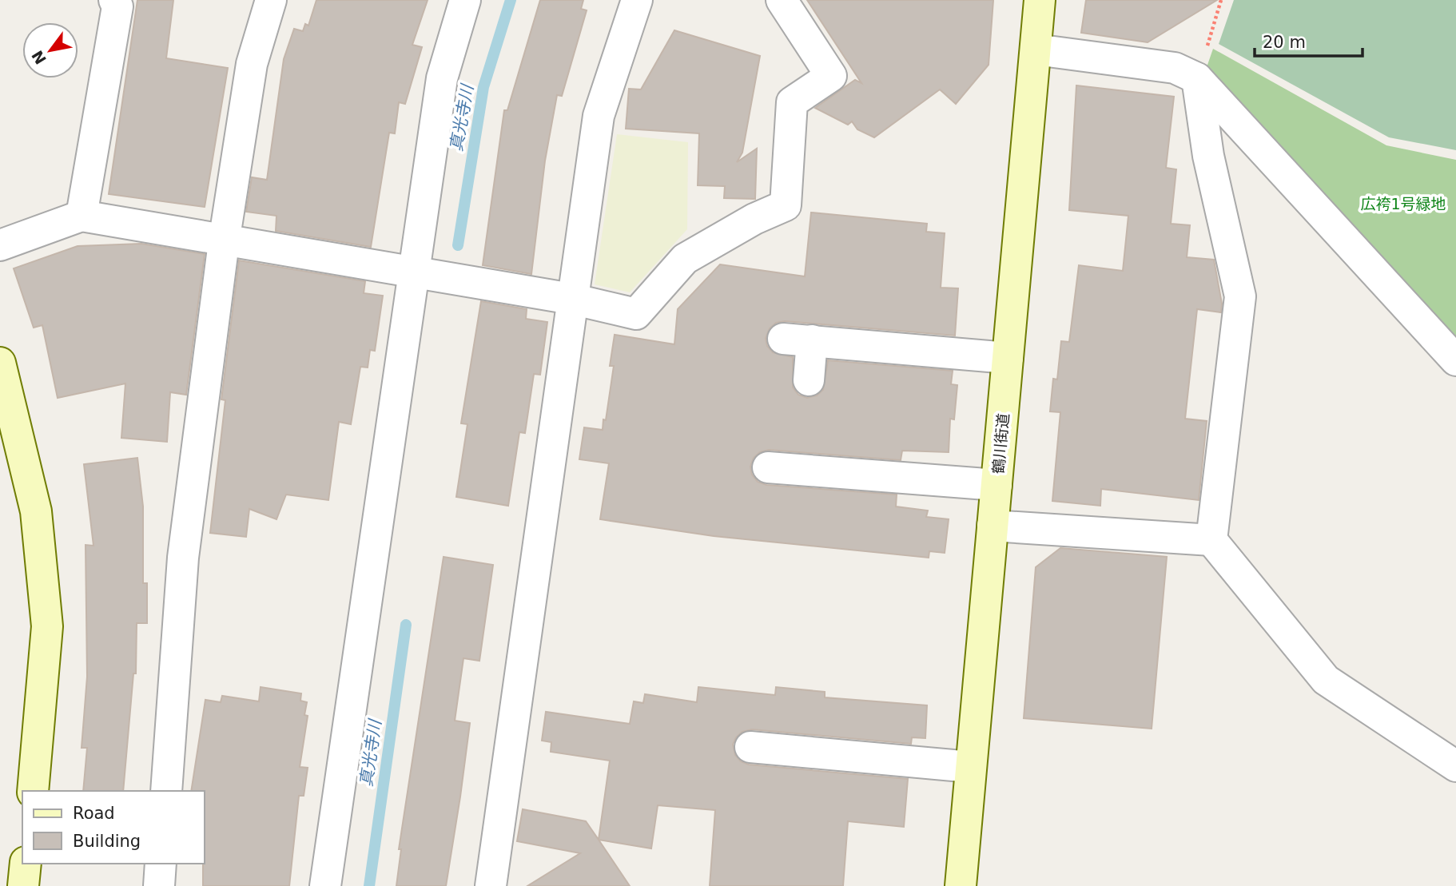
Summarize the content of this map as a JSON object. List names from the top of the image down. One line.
{"streets":{"main road":["鶴川街道"]},"water":["真光寺川"],"parks":["広袴1号緑地"],"legend":["Road","Building"],"scale_bar":"20 m","north":"bottom left"}
